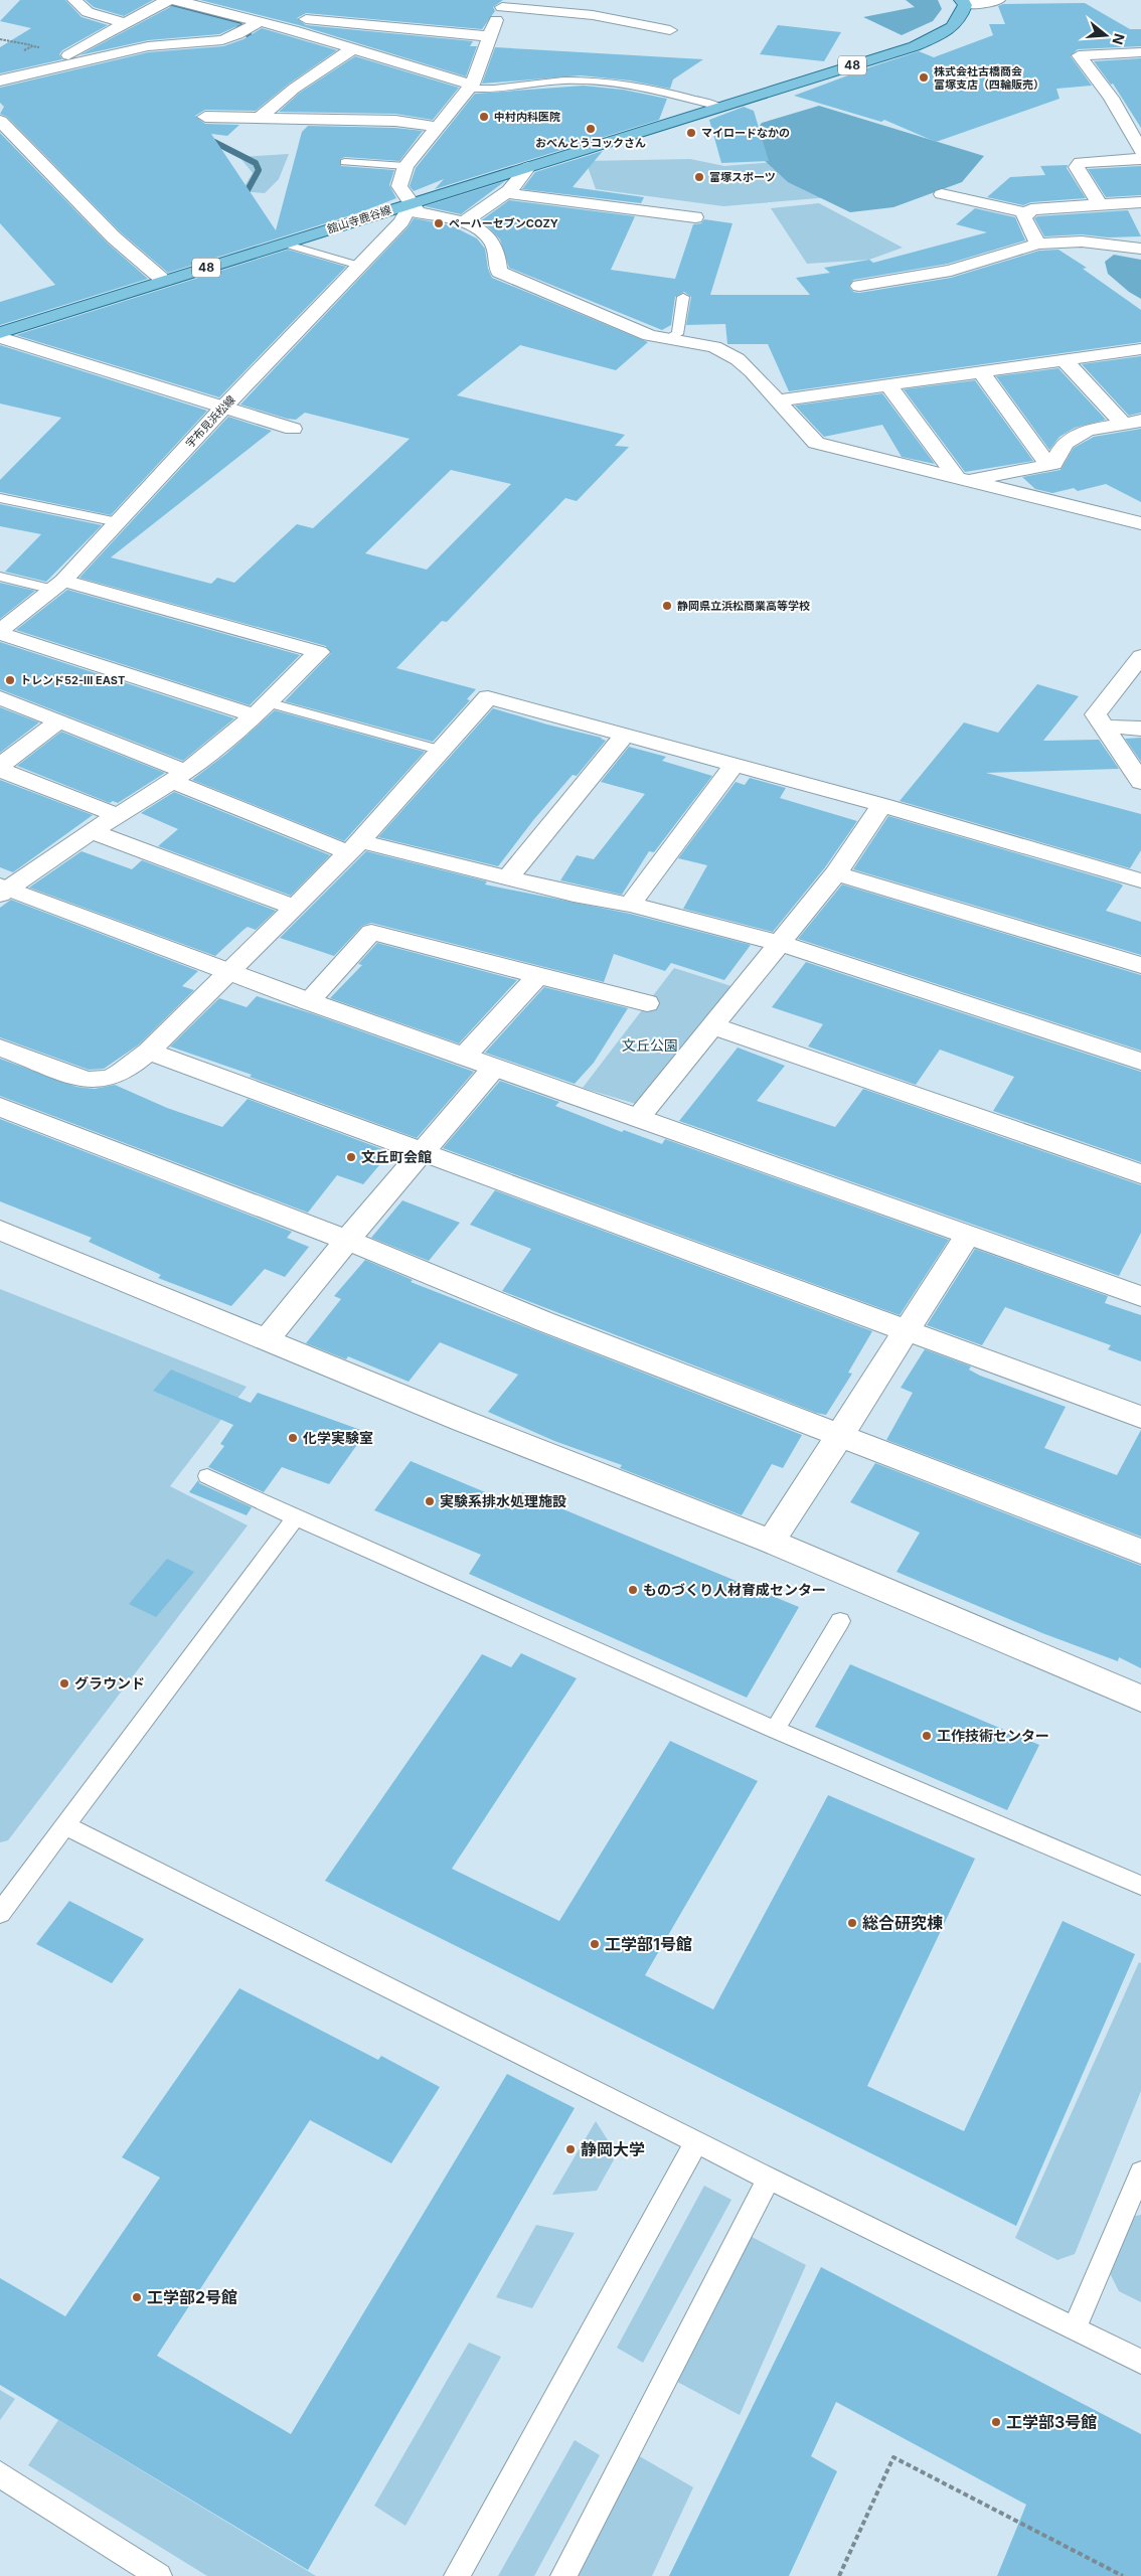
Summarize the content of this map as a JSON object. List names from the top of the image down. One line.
{"streets":{"main road":["48","舘山寺鹿谷線"],"street":["宇布見浜松線"]},"crossings":[["48","舘山寺鹿谷線"],["舘山寺鹿谷線","宇布見浜松線"]],"parks":["文丘公園"],"places":["株式会社古橋商会 富塚支店（四輪販売）","中村内科医院","おべんとうコックさん","マイロードなかの","富塚スポーツ","ペーハーセブンCOZY","静岡県立浜松商業高等学校","トレンド52-III EAST","文丘町会館","化学実験室","実験系排水処理施設","ものづくり人材育成センター","グラウンド","工作技術センター","総合研究棟","工学部1号館","静岡大学","工学部2号館","工学部3号館"],"north":"right"}
